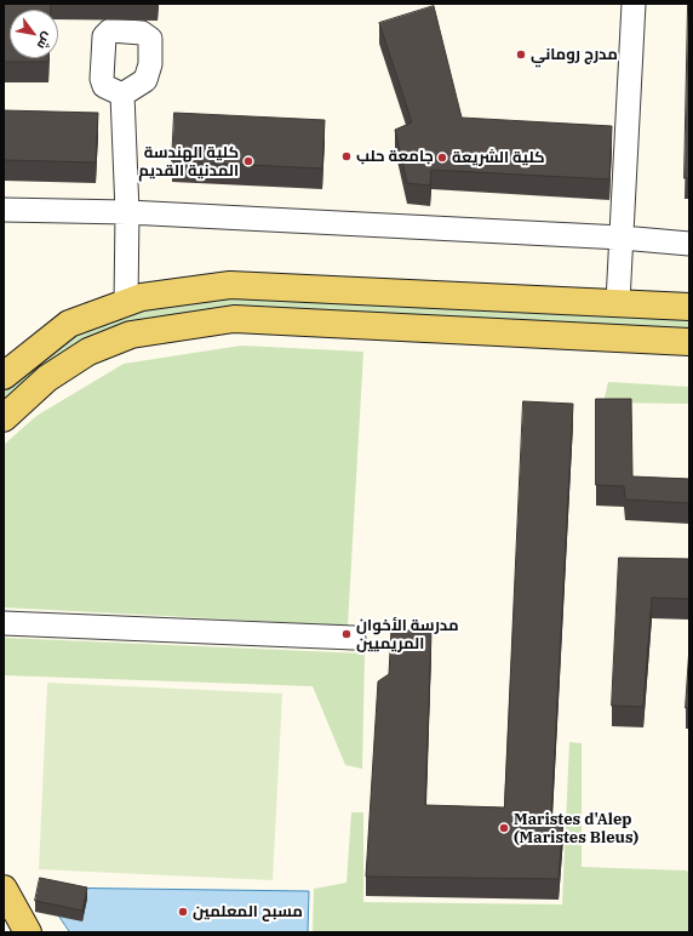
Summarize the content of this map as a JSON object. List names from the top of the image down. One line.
{"places":["مدرج روماني","جامعة حلب","كلية الشريعة","كلية الهندسة المدنية القديم","مدرسة الأخوان المريميين","Maristes d'Alep (Maristes Bleus)","مسبح المعلمين"],"north":"bottom right"}
